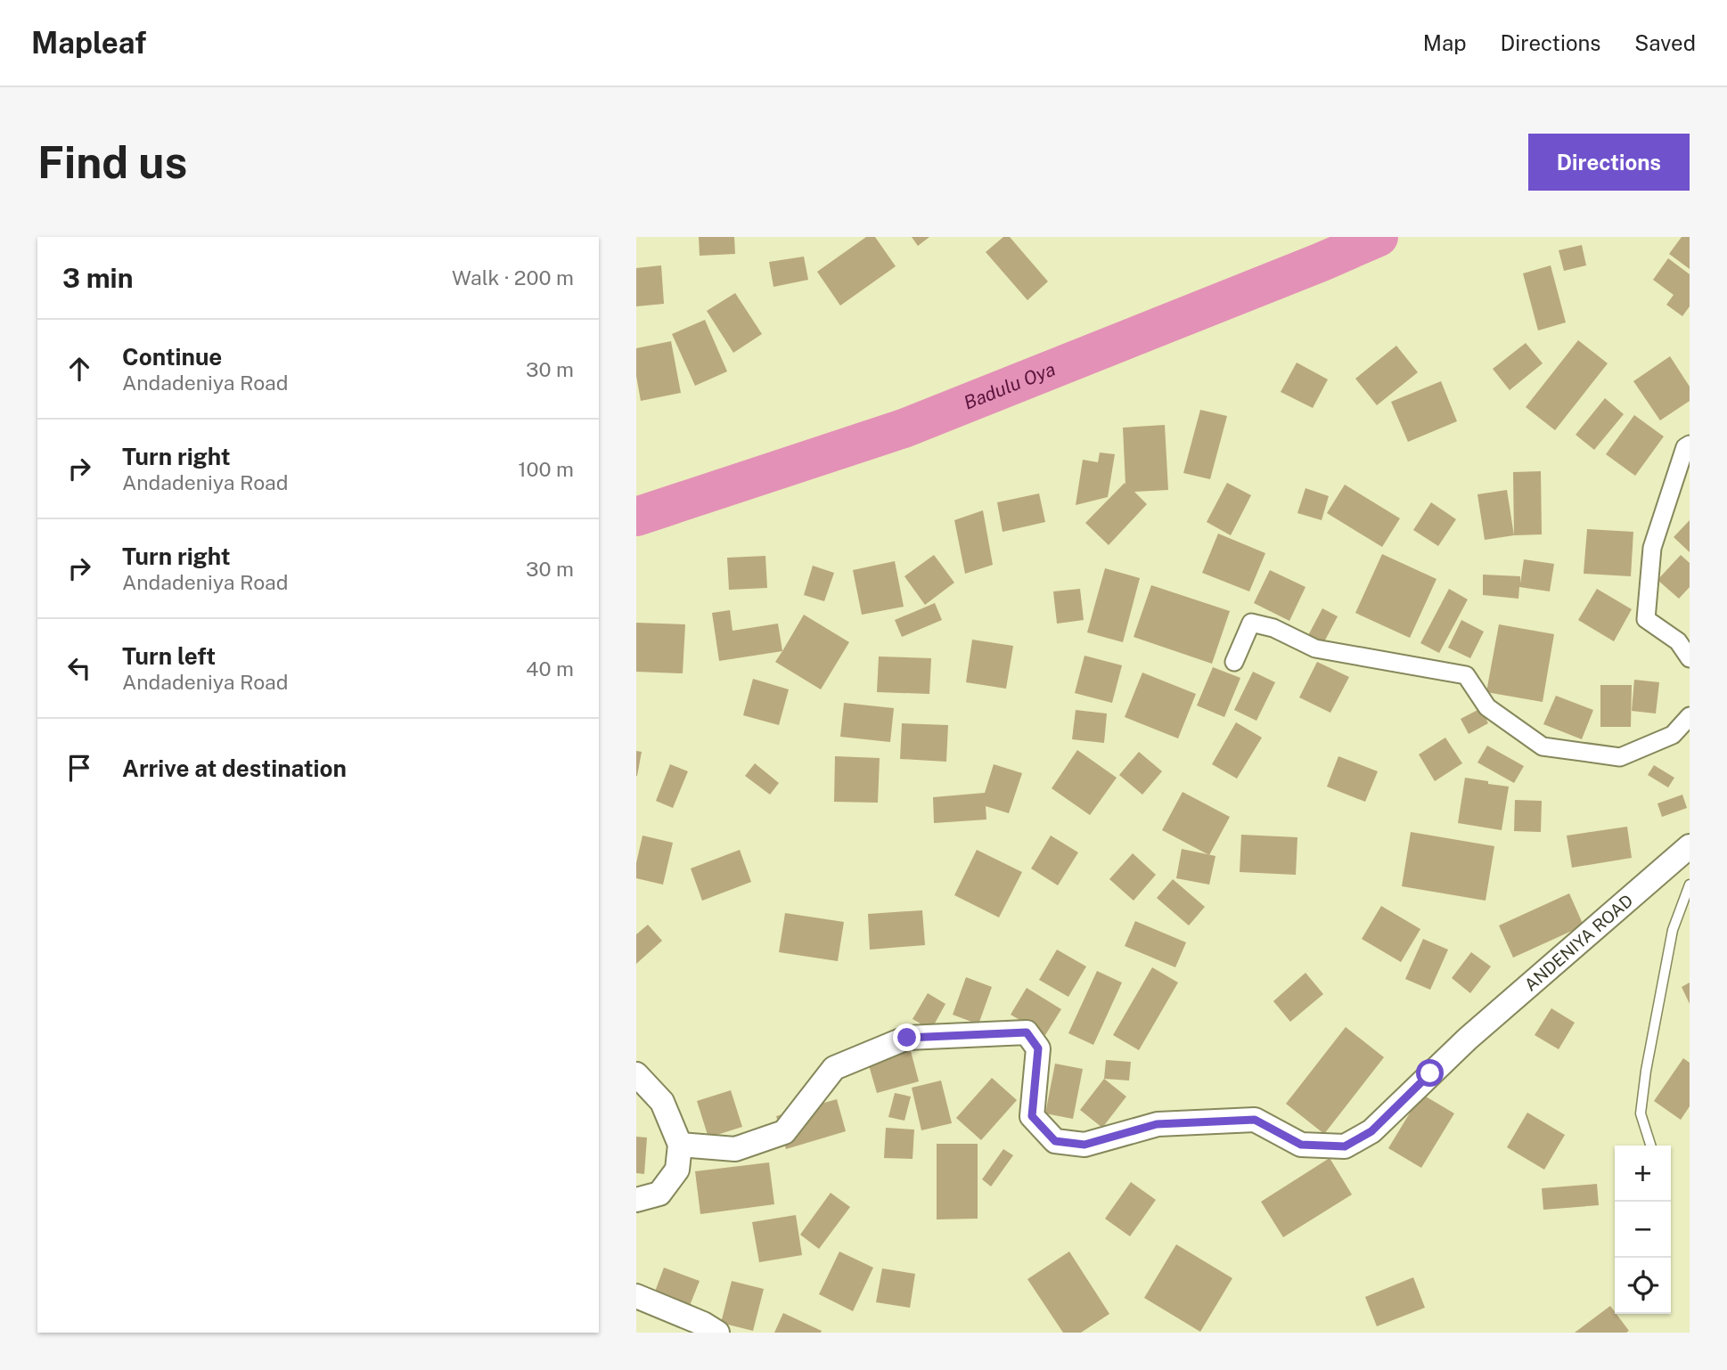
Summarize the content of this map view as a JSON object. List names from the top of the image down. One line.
{"streets":{"street":["ANDENIYA ROAD"]},"water":["Badulu Oya"],"page":{"header":"Mapleaf","nav":["Map","Directions","Saved"],"buttons":"Directions","title":"Find us","heading":["3 min","Walk · 200 m"],"list":[["Continue","Andadeniya Road","30 m"],["Turn right","Andadeniya Road","100 m"],["Turn right","Andadeniya Road","30 m"],["Turn left","Andadeniya Road","40 m"],"Arrive at destination"],"map_buttons":["+","−"]}}
